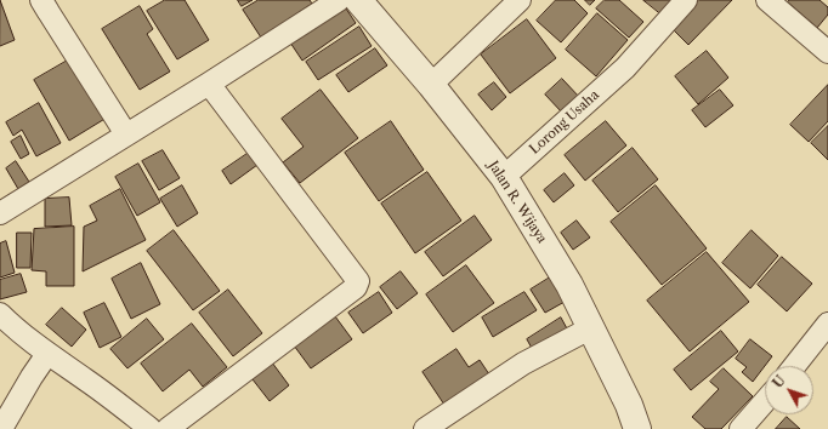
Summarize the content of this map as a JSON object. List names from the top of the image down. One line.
{"streets":{"street":["Lorong Usaha","Jalan R. Wijaya"]},"crossings":[["Lorong Usaha","Jalan R. Wijaya"]],"north":"top left"}
